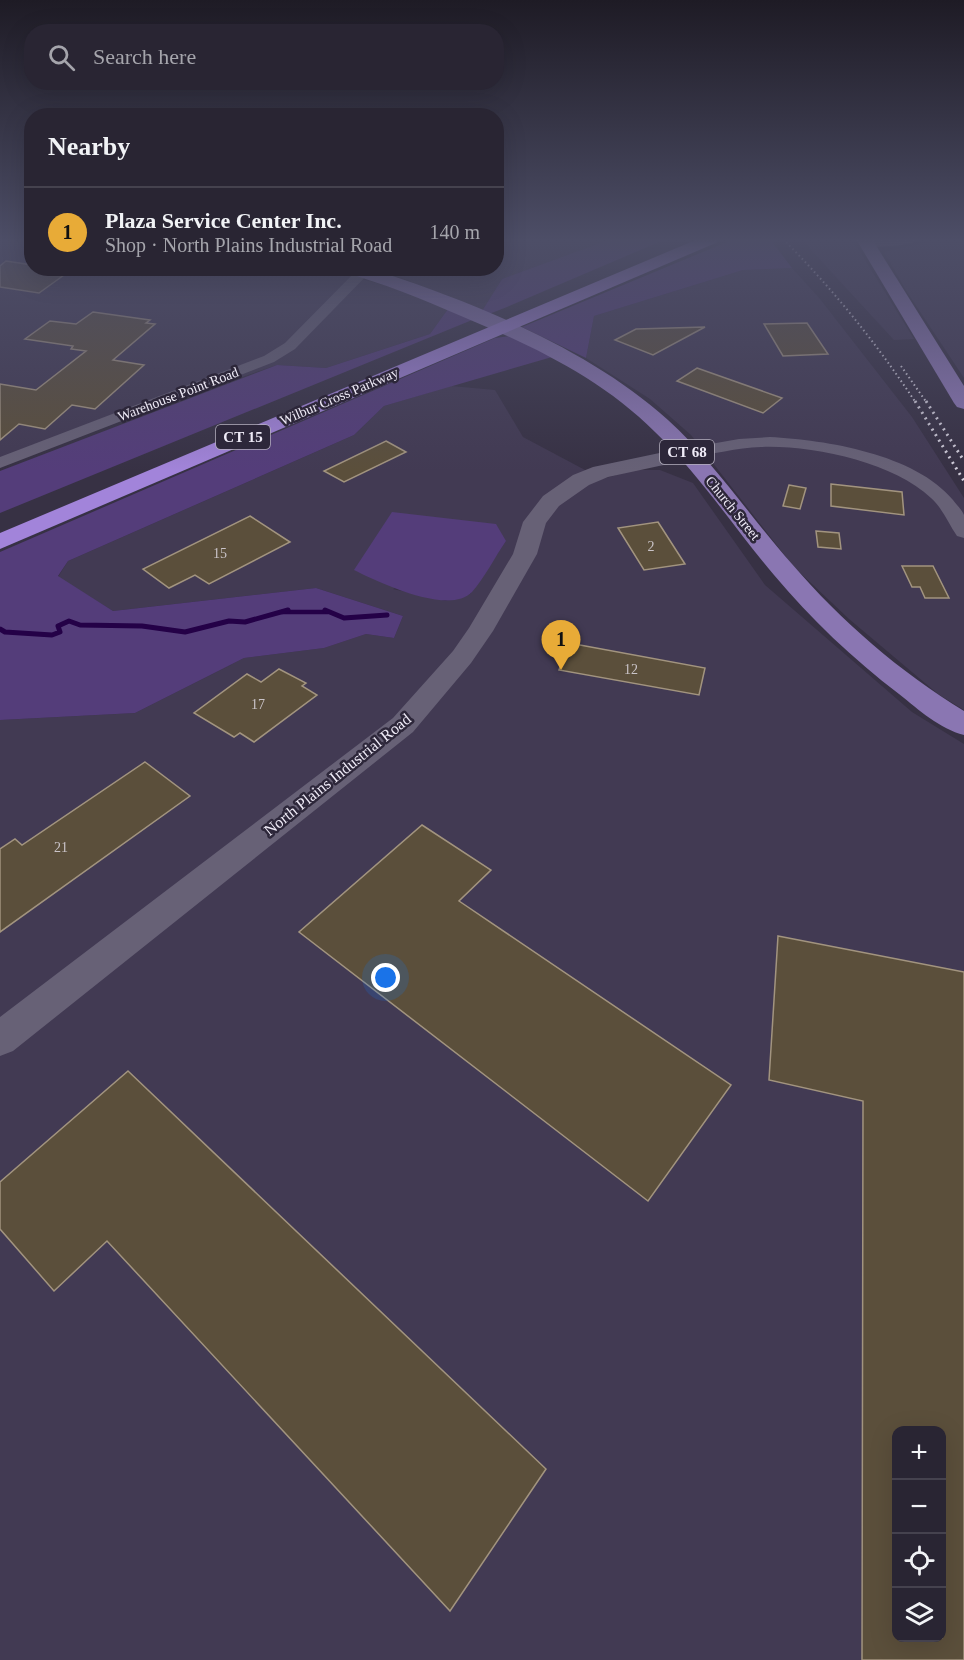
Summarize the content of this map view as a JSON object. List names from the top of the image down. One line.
{"streets":{"highway":["Wilbur Cross Parkway","CT 15"],"main road":["CT 68","Church Street"],"street":["Warehouse Point Road","North Plains Industrial Road"]},"crossings":[["Church Street","North Plains Industrial Road"]],"house_numbers":["2","15","12","17","21"],"page":{"search":"Search here","heading":"Nearby","list":[{"mark":"1","name":"Plaza Service Center Inc.","note":"Shop · North Plains Industrial Road","value":"140 m"}],"pins":"1","map_buttons":["+","−"]}}
